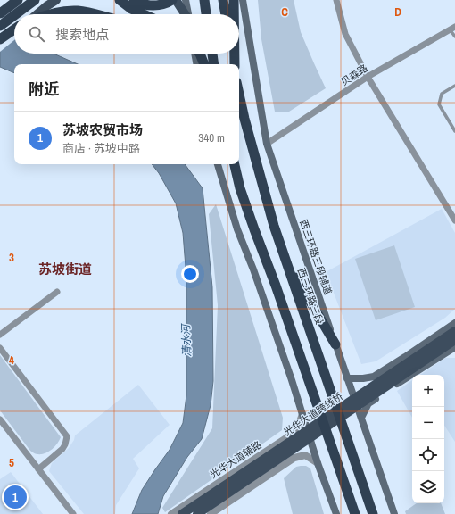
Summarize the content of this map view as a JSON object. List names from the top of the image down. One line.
{"streets":{"highway":["西三环路三段"],"main road":["西三环路三段辅道","光华大道跨线桥"],"street":["贝森路","光华大道辅路"]},"crossings":[["贝森路","西三环路三段辅道"]],"districts":["苏坡街道"],"water":["清水河"],"page":{"search":"搜索地点","heading":"附近","list":[{"mark":"1","name":"苏坡农贸市场","note":"商店 · 苏坡中路","value":"340 m"}],"map_buttons":["+","−"],"pins":"1"},"grid":{"columns":["C","D"],"rows":["3","4","5"]}}
